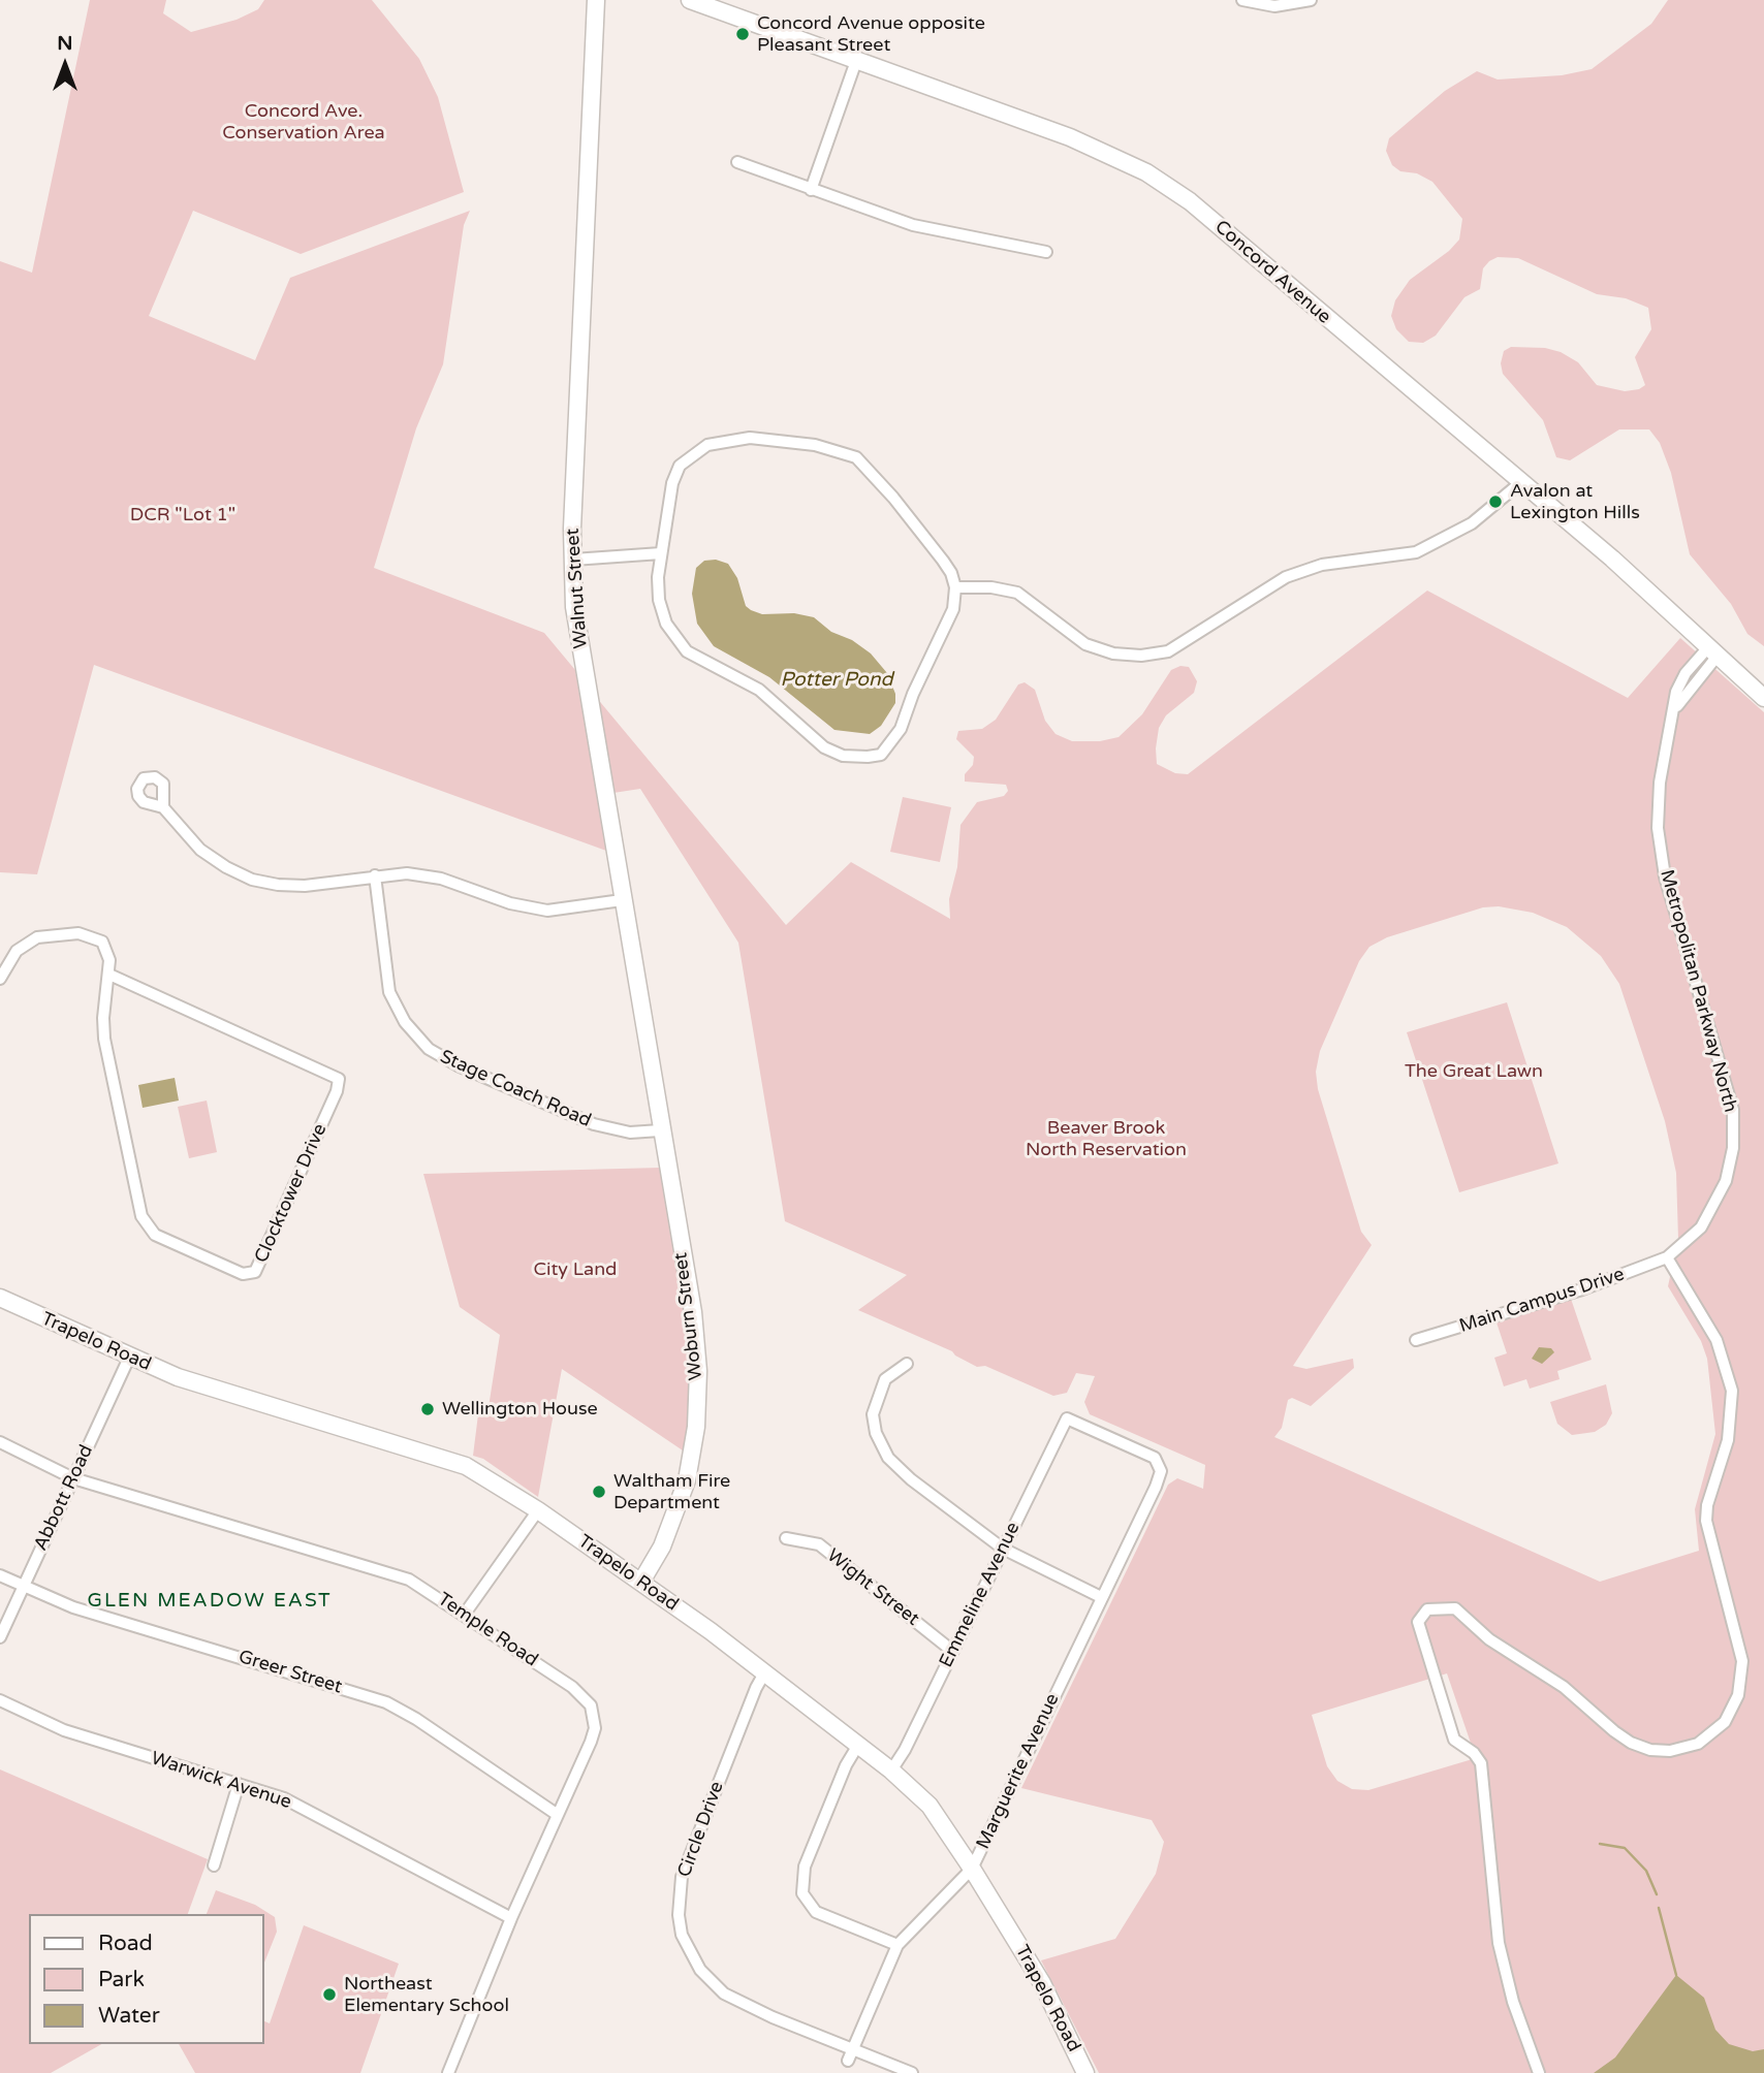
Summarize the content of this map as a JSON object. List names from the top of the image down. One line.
{"streets":{"main road":["Concord Avenue","Walnut Street","Woburn Street","Trapelo Road"],"street":["Metropolitan Parkway North","Stage Coach Road","Clocktower Drive","Main Campus Drive","Abbott Road","Wight Street","Emmeline Avenue","Temple Road","Greer Street","Marguerite Avenue","Warwick Avenue","Circle Drive"]},"crossings":[["Concord Avenue","Metropolitan Parkway North"],["Walnut Street","Stage Coach Road"],["Walnut Street","Woburn Street"],["Metropolitan Parkway North","Main Campus Drive"],["Woburn Street","Trapelo Road"],["Trapelo Road","Abbott Road"],["Trapelo Road","Emmeline Avenue"],["Trapelo Road","Marguerite Avenue"],["Trapelo Road","Circle Drive"],["Abbott Road","Temple Road"],["Abbott Road","Greer Street"],["Wight Street","Emmeline Avenue"],["Emmeline Avenue","Marguerite Avenue"],["Temple Road","Greer Street"],["Temple Road","Warwick Avenue"],["Marguerite Avenue","Circle Drive"]],"districts":["GLEN MEADOW EAST"],"water":["Potter Pond"],"parks":["Concord Ave. Conservation Area","DCR \"Lot 1\"","The Great Lawn","Beaver Brook North Reservation","City Land"],"places":["Concord Avenue opposite Pleasant Street","Avalon at Lexington Hills","Wellington House","Waltham Fire Department","Northeast Elementary School"],"legend":["Road","Park","Water"],"north":"top"}
